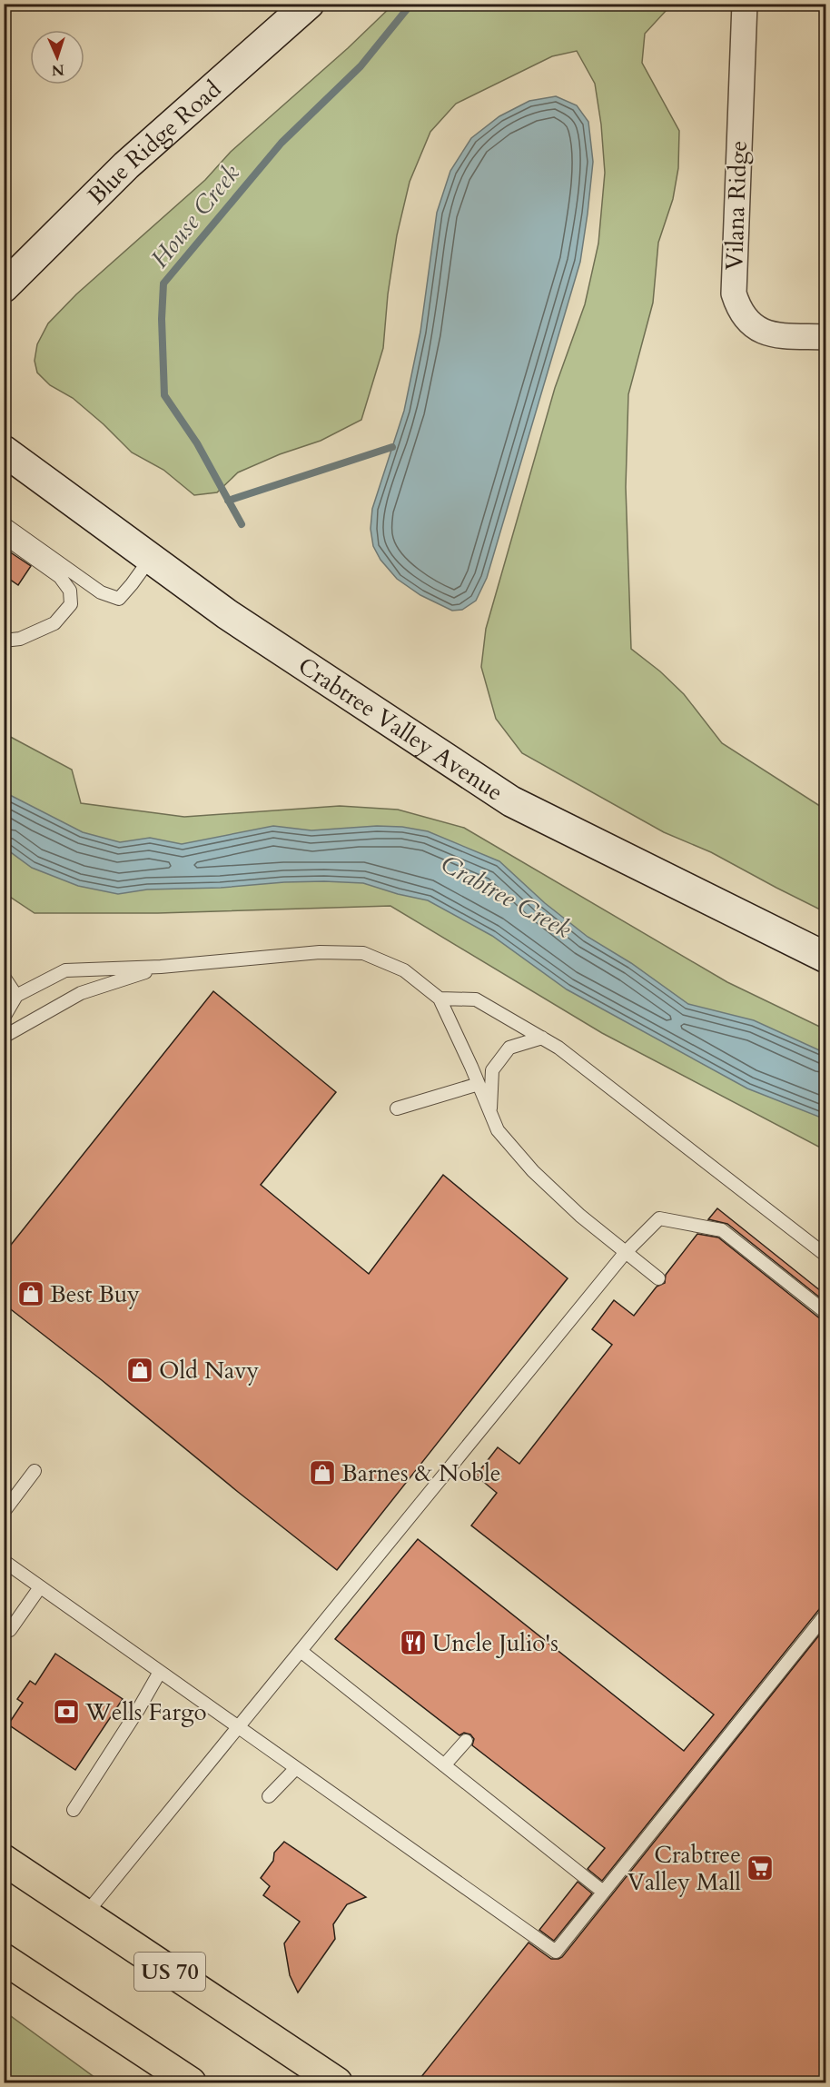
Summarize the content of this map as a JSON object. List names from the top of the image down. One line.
{"streets":{"highway":["US 70"],"street":["Blue Ridge Road","Vilana Ridge","Crabtree Valley Avenue"]},"water":["House Creek","Crabtree Creek"],"places":{"shop":["Best Buy","Old Navy","Barnes & Noble"],"restaurant":["Uncle Julio's"],"bank":["Wells Fargo"],"supermarket":["Crabtree Valley Mall"]},"north":"bottom"}
